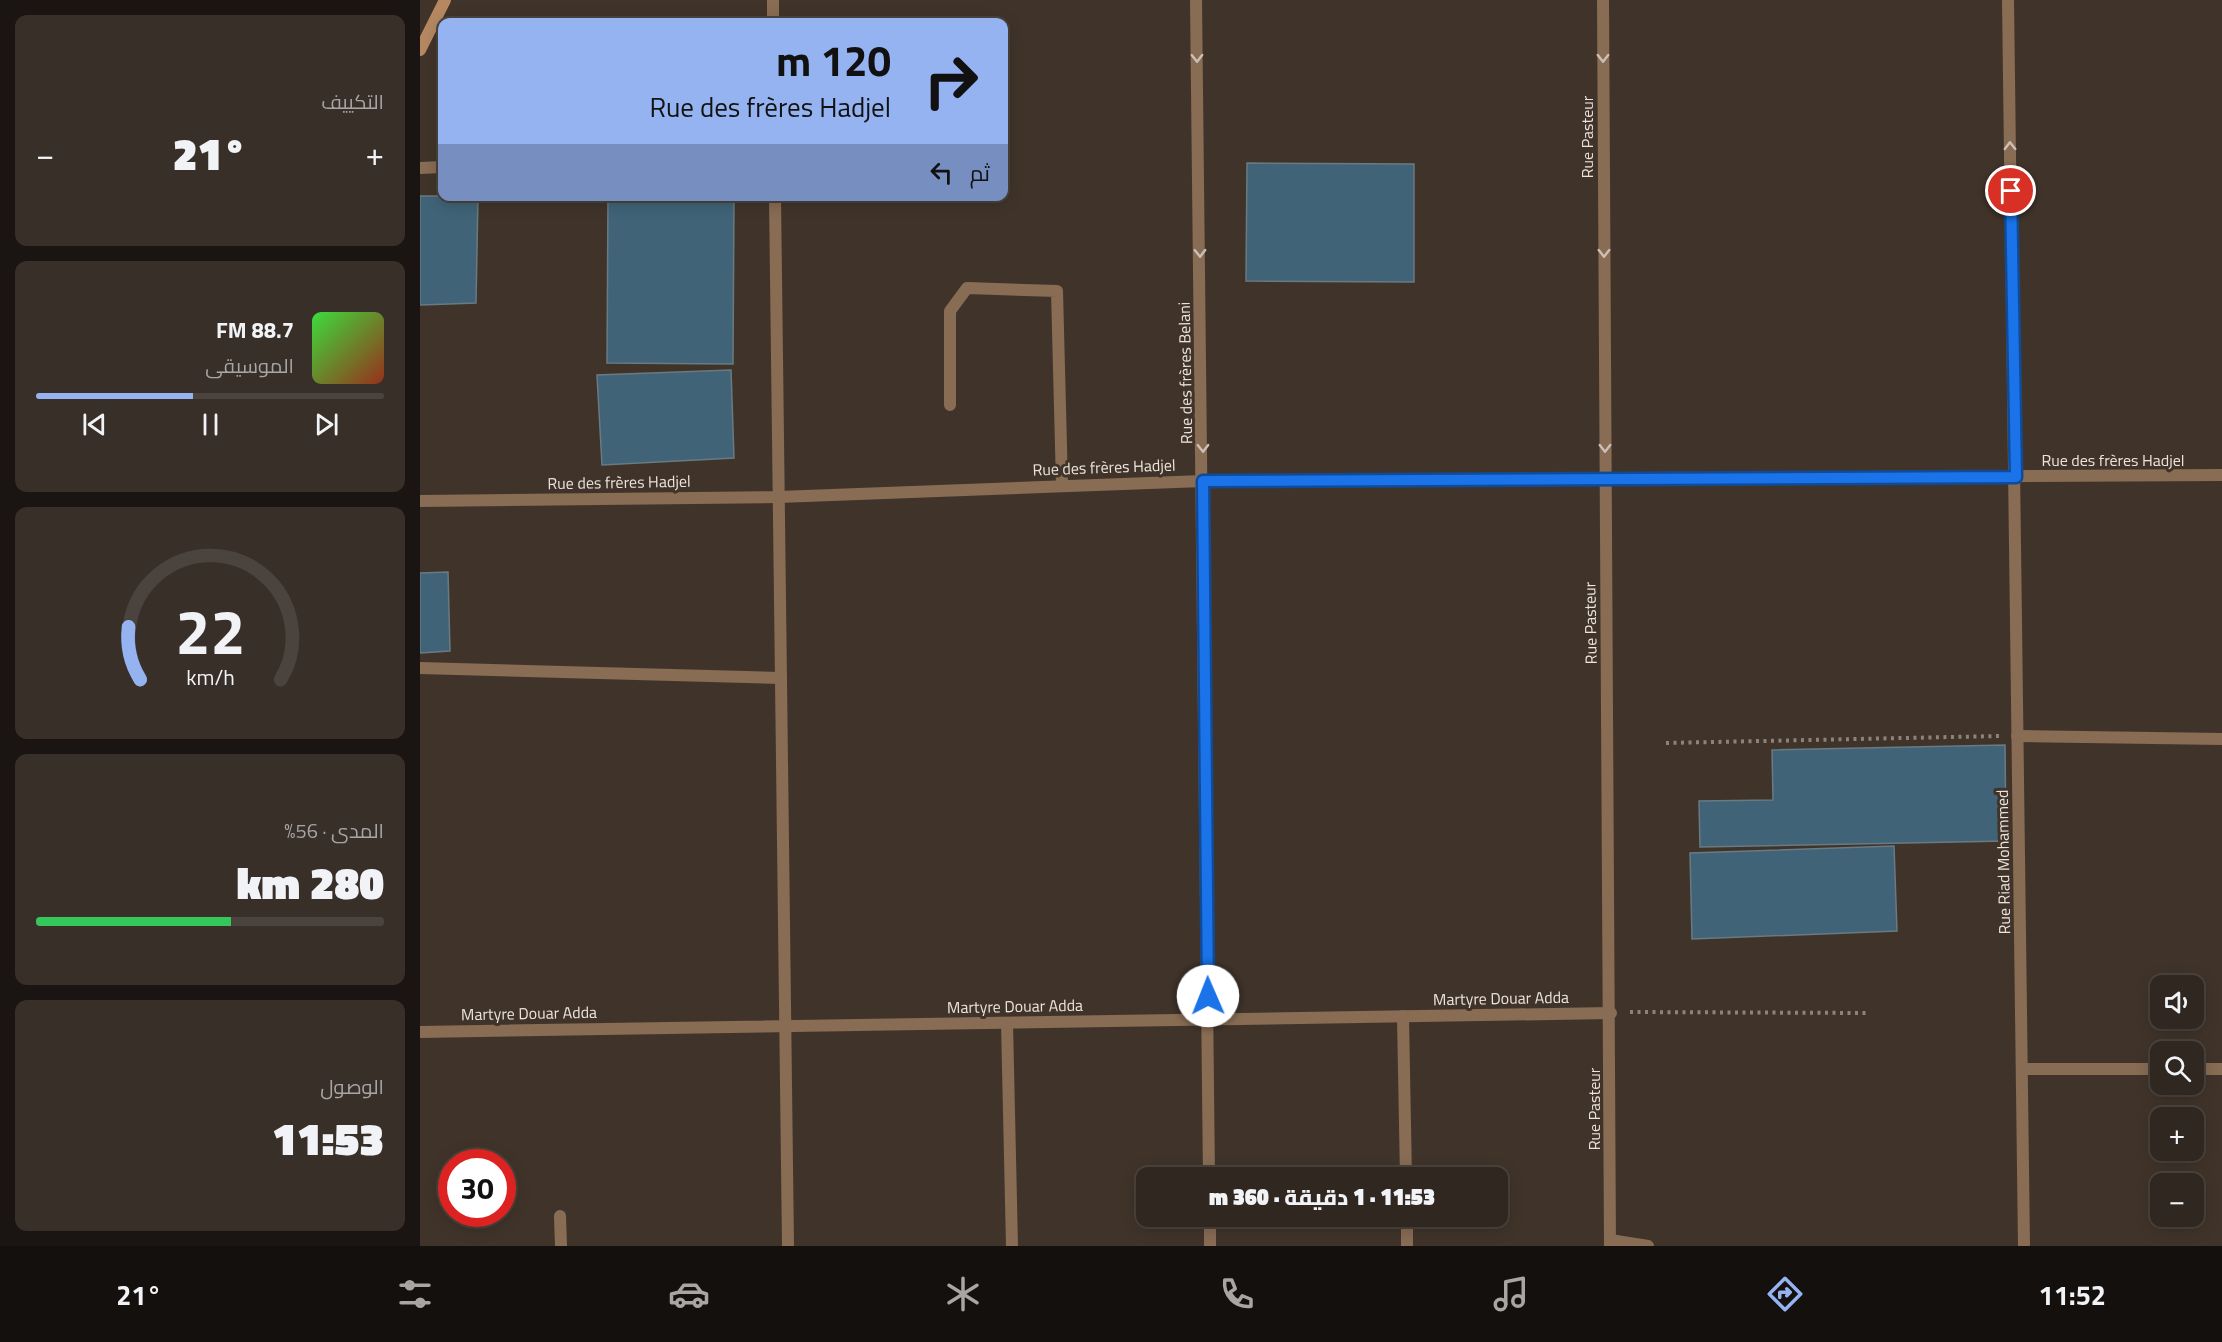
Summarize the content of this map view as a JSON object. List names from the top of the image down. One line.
{"streets":{"street":["Rue Pasteur","Rue des frères Belani","Rue des frères Hadjel","Rue Riad Mohammed","Martyre Douar Adda"]},"crossings":[["Rue Pasteur","Rue des frères Hadjel"],["Rue Pasteur","Martyre Douar Adda"],["Rue des frères Belani","Rue des frères Hadjel"],["Rue des frères Belani","Martyre Douar Adda"],["Rue des frères Hadjel","Rue Riad Mohammed"]],"one_way":["Rue Pasteur","Rue des frères Belani","Rue Riad Mohammed"],"page":{"tile":["التكييف",["المدى · 56%","280 km"],["الوصول","11:53"]],"turn":["120 m","Rue des frères Hadjel"],"heat":["−","21°","+"],"then":"ثم","song":["88.7 FM","الموسيقى"],"map_buttons":["+","−"],"limit":"30","trip":"11:53 · 1 دقيقة · 360 m","tabs":["11:52","21°"],"gauge":["22","km/h"]}}
